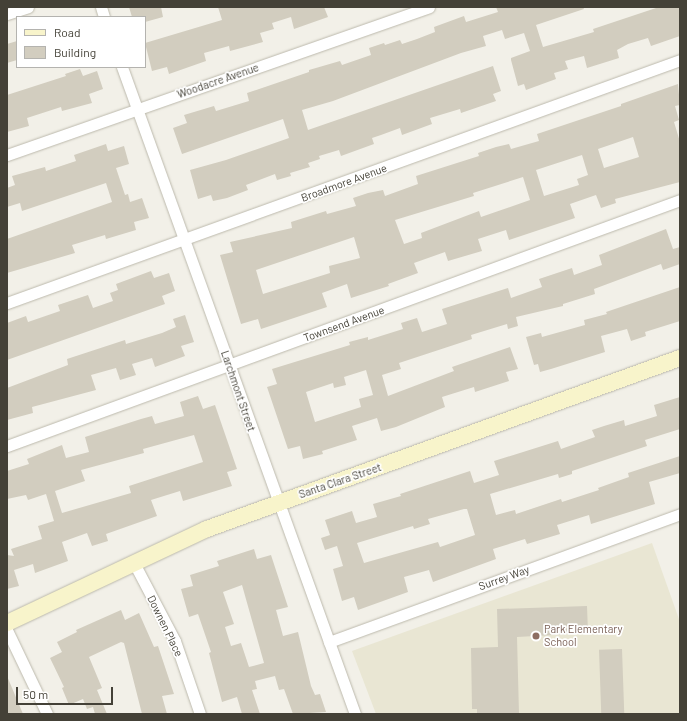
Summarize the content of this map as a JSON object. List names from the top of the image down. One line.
{"streets":{"main road":["Santa Clara Street"],"street":["Woodacre Avenue","Broadmore Avenue","Townsend Avenue","Larchmont Street","Surrey Way","Downen Place"]},"crossings":[["Woodacre Avenue","Larchmont Street"],["Broadmore Avenue","Larchmont Street"],["Townsend Avenue","Larchmont Street"],["Larchmont Street","Santa Clara Street"],["Larchmont Street","Surrey Way"],["Santa Clara Street","Downen Place"]],"places":["Park Elementary School"],"legend":["Road","Building"],"scale_bar":"50 m"}
